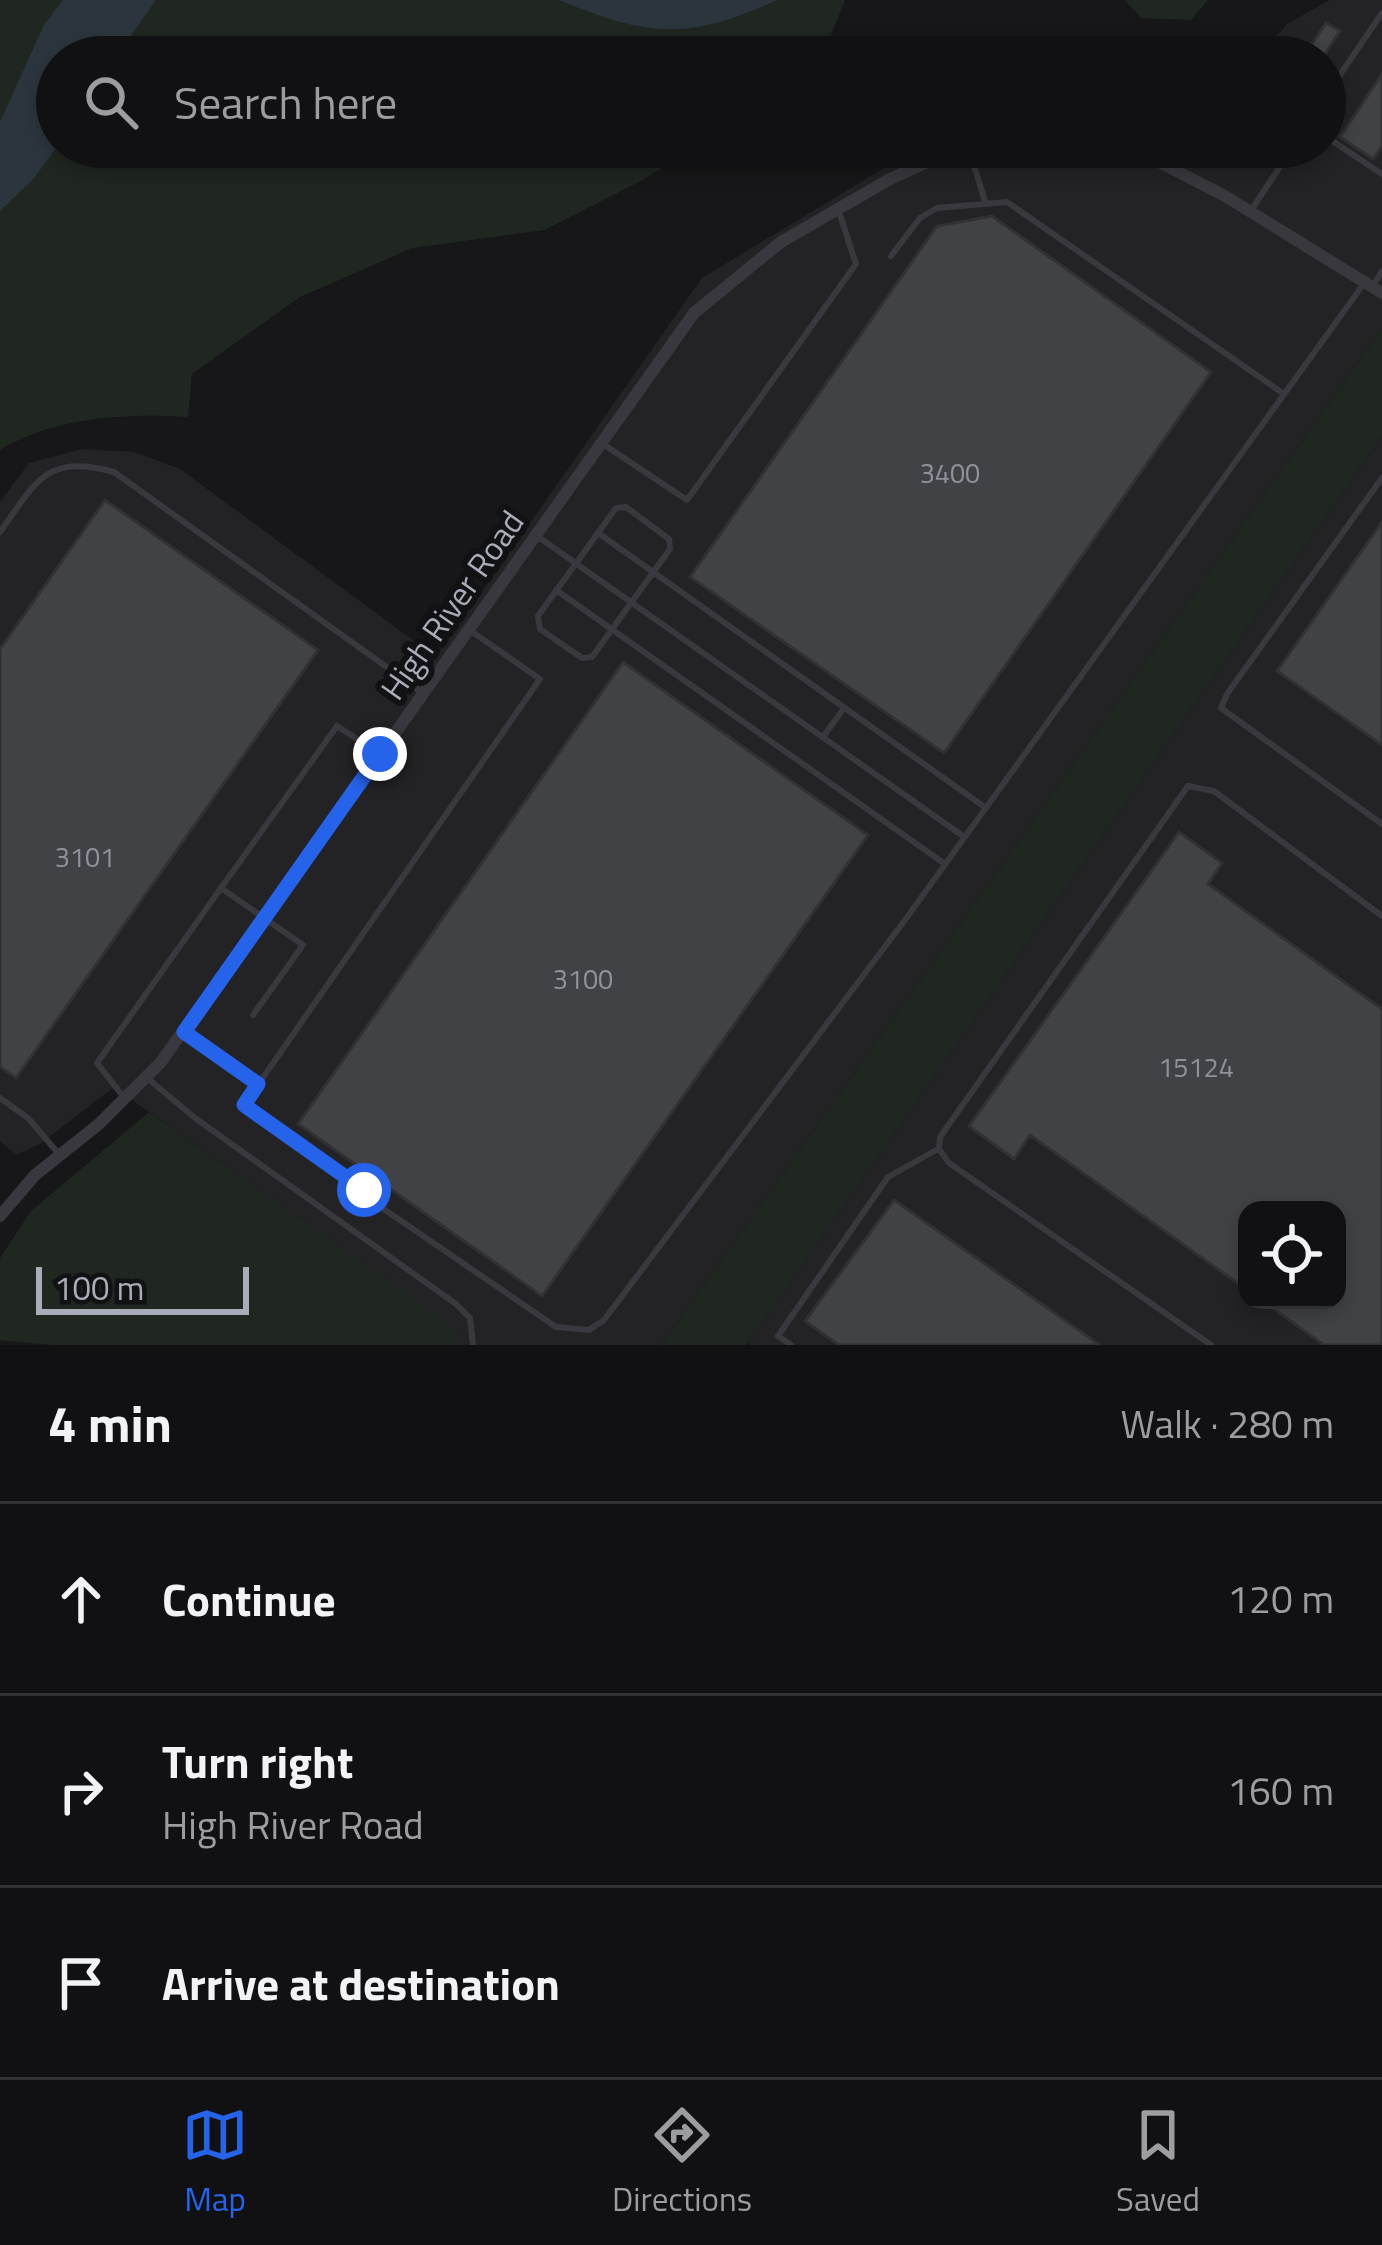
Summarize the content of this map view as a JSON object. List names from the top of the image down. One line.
{"streets":{"street":["High River Road"]},"house_numbers":["3400","3101","3100","15124"],"scale_bar":"100 m","page":{"search":"Search here","scale":"100 m","heading":["4 min","Walk · 280 m"],"list":[["Continue","120 m"],["Turn right","High River Road","160 m"],"Arrive at destination"],"nav":["Map","Directions","Saved"]}}
